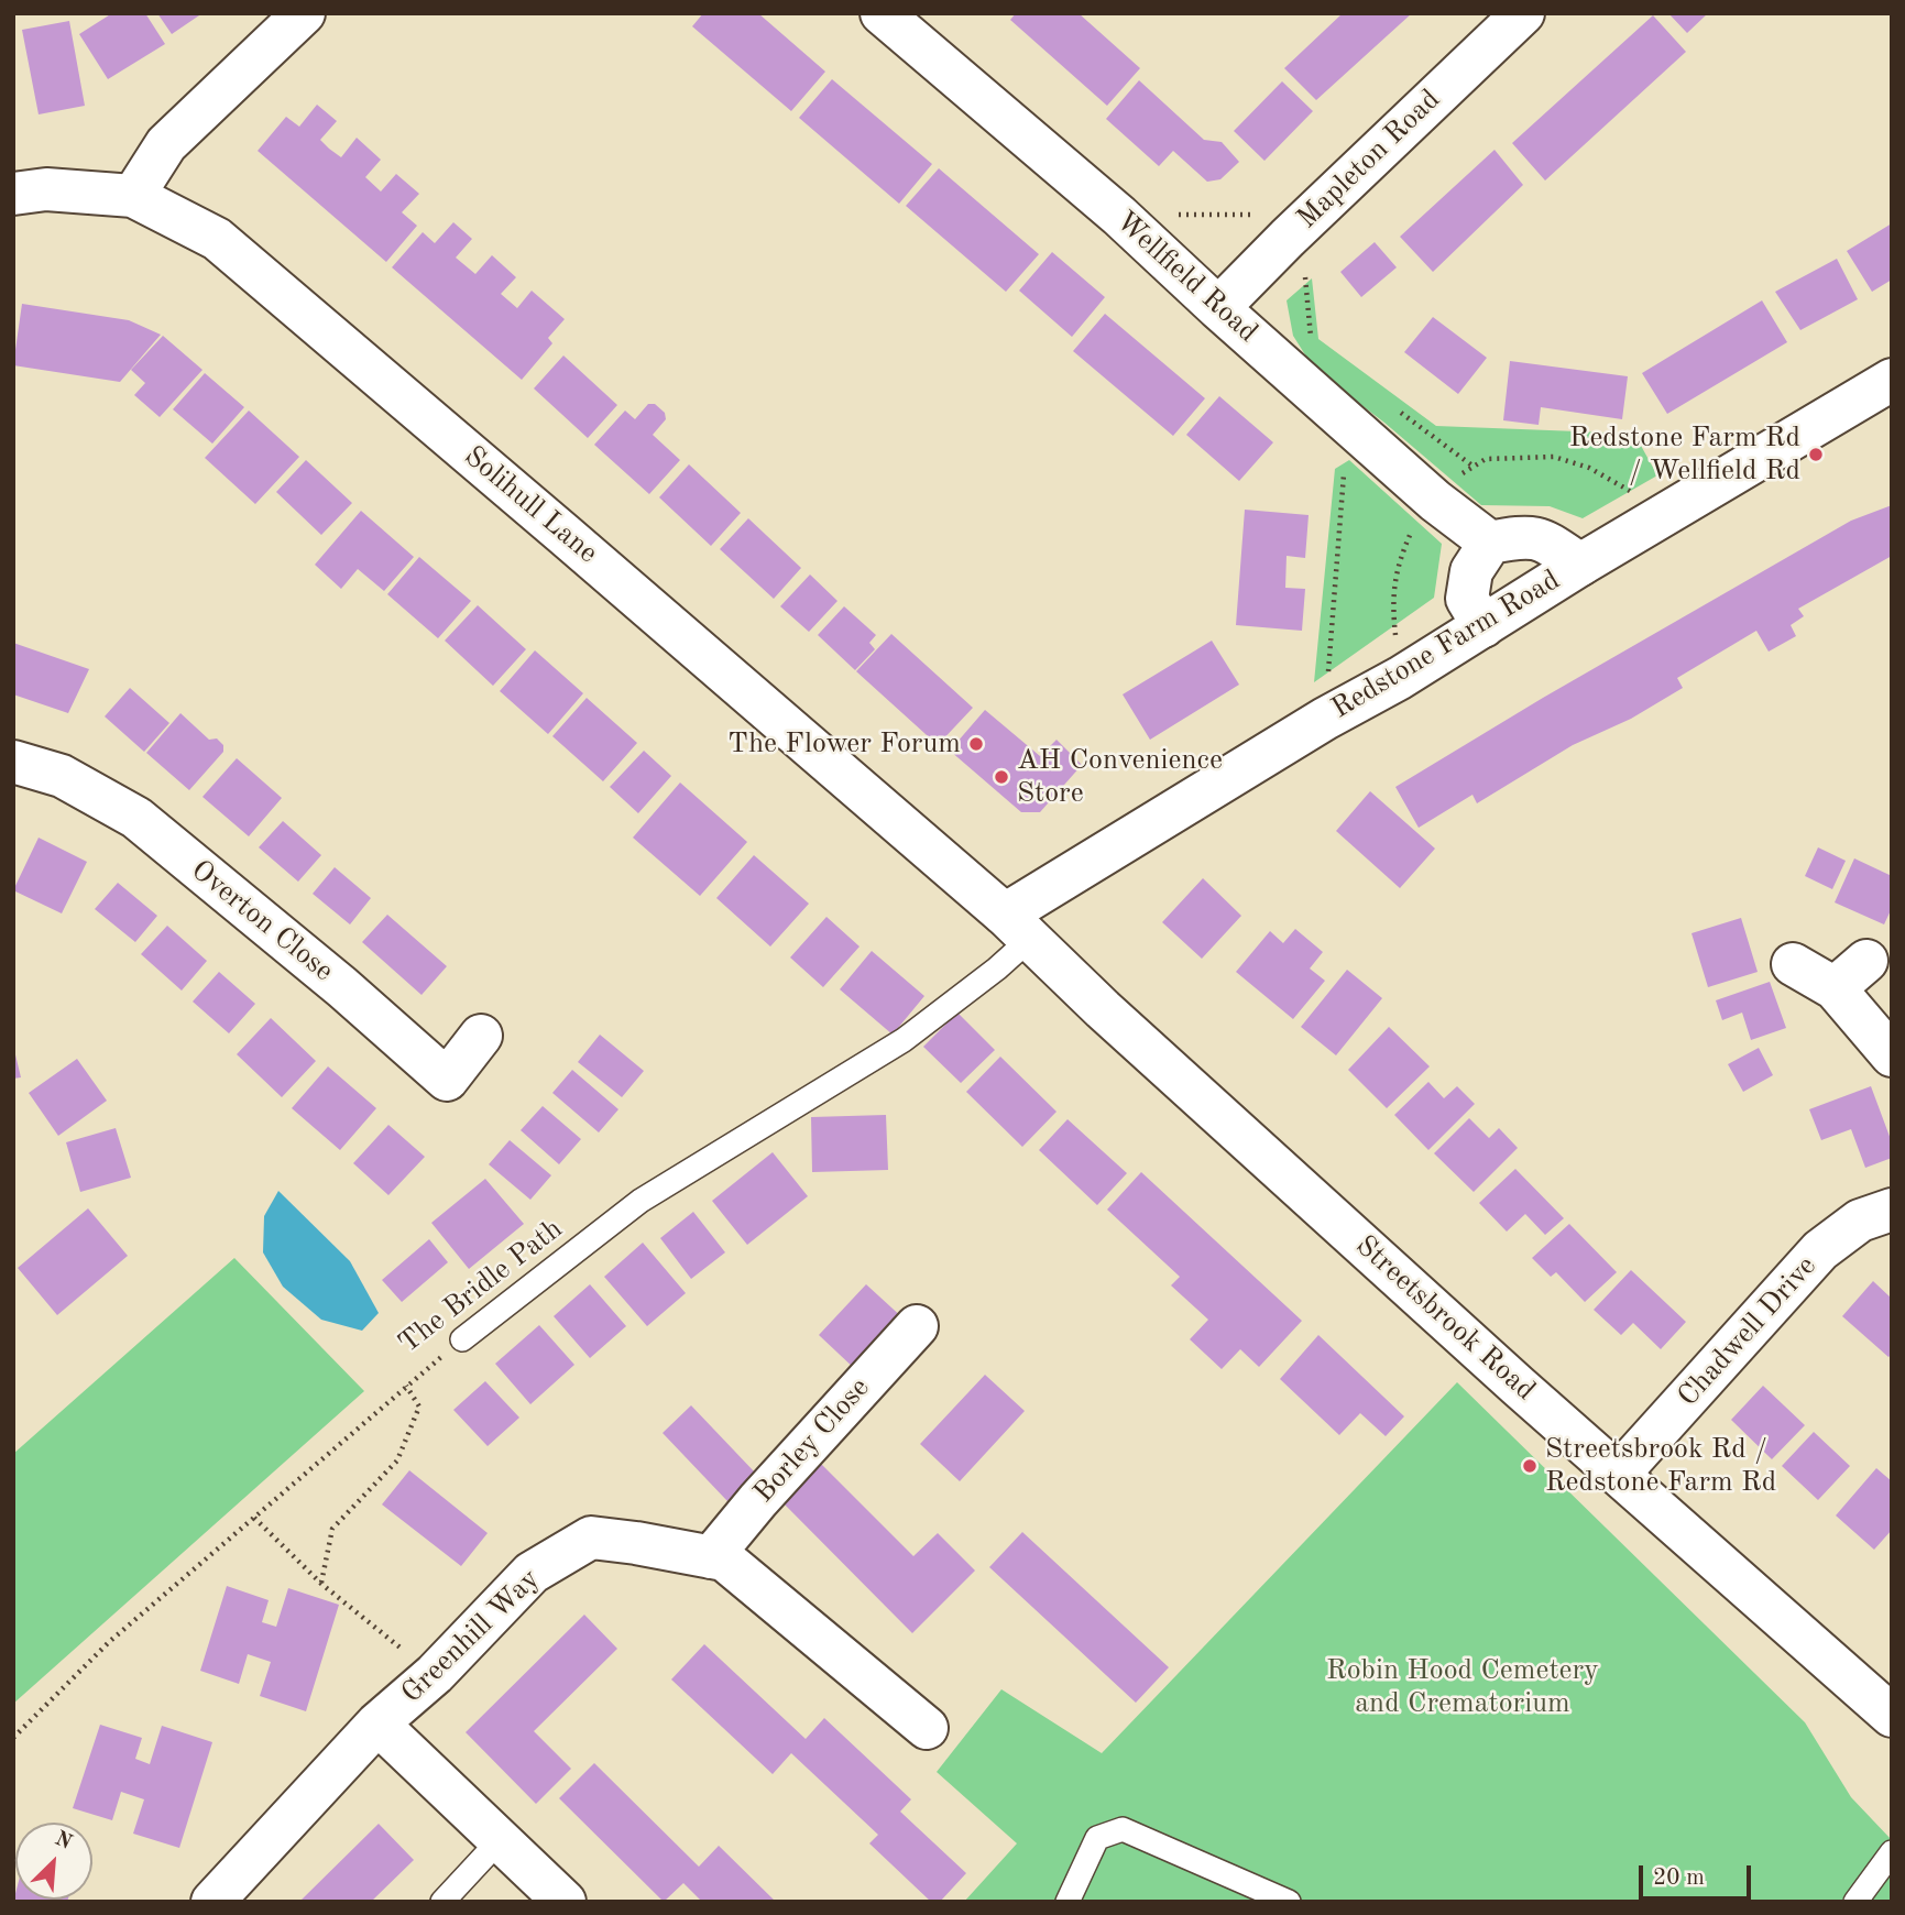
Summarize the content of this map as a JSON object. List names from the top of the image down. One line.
{"streets":{"street":["Mapleton Road","Wellfield Road","Solihull Lane","Redstone Farm Road","Overton Close","Streetsbrook Road","Chadwell Drive","Borley Close","Greenhill Way"],"lane":["The Bridle Path"]},"crossings":[["Mapleton Road","Wellfield Road"],["Solihull Lane","Redstone Farm Road"],["Solihull Lane","The Bridle Path"],["Solihull Lane","Streetsbrook Road"],["Redstone Farm Road","The Bridle Path"],["Redstone Farm Road","Streetsbrook Road"],["The Bridle Path","Streetsbrook Road"],["Streetsbrook Road","Chadwell Drive"],["Borley Close","Greenhill Way"]],"parks":["Robin Hood Cemetery and Crematorium"],"places":["Redstone Farm Rd / Wellfield Rd","The Flower Forum","AH Convenience Store","Streetsbrook Rd / Redstone Farm Rd"],"scale_bar":"20 m","north":"top right"}
